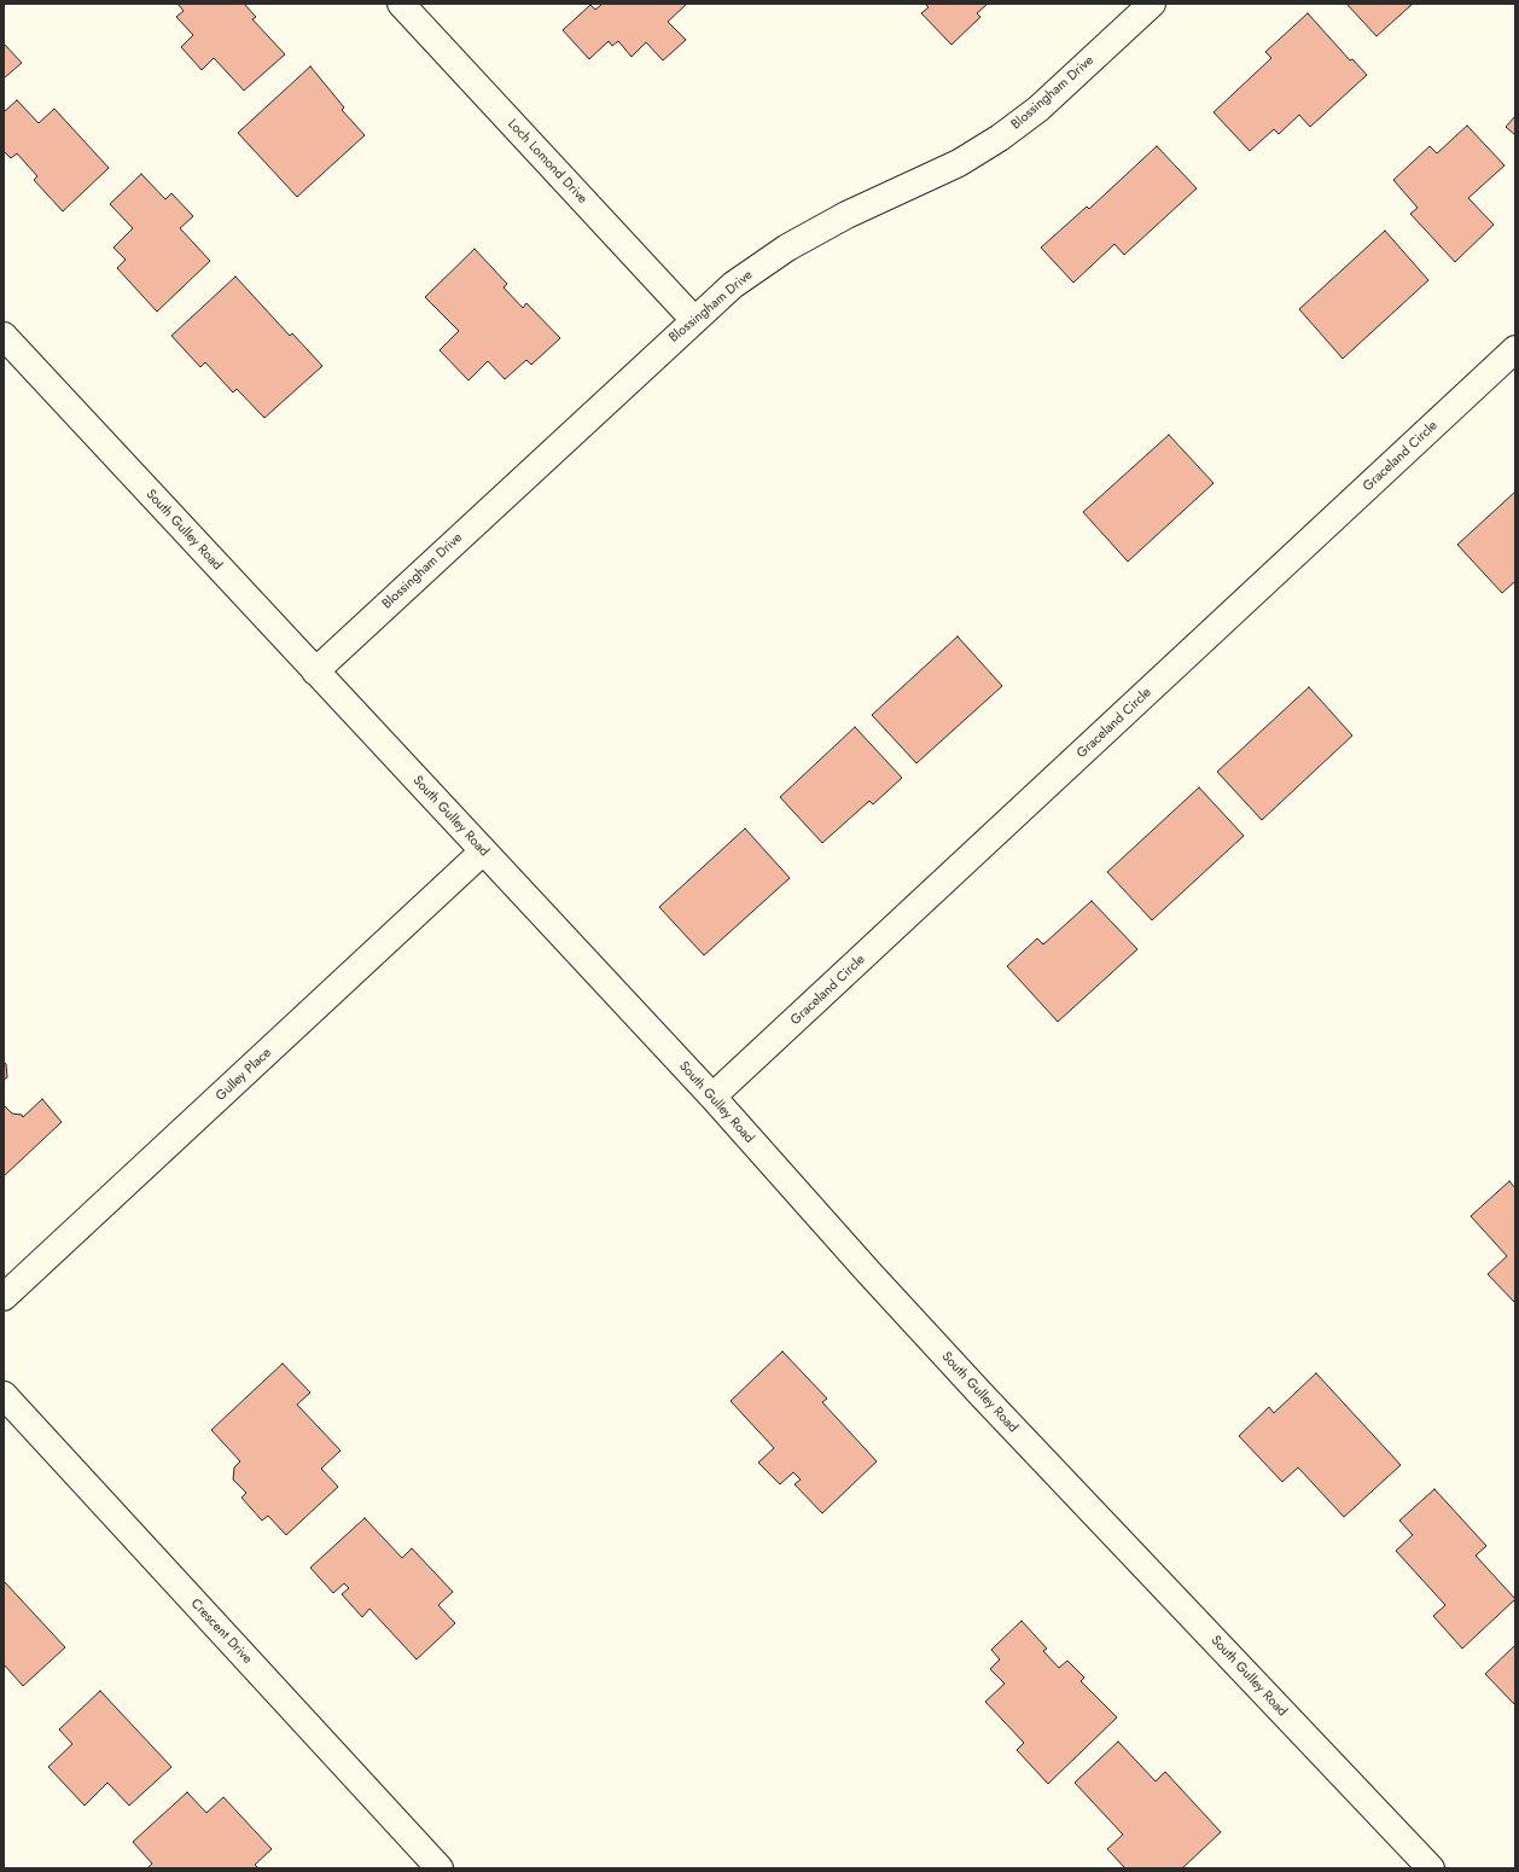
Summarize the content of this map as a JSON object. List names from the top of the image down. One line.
{"streets":{"street":["Blossingham Drive","Loch Lomond Drive","Graceland Circle","South Gulley Road","Gulley Place","Crescent Drive"]},"crossings":[["Blossingham Drive","Loch Lomond Drive"],["Blossingham Drive","South Gulley Road"],["Graceland Circle","South Gulley Road"],["South Gulley Road","Gulley Place"]]}
